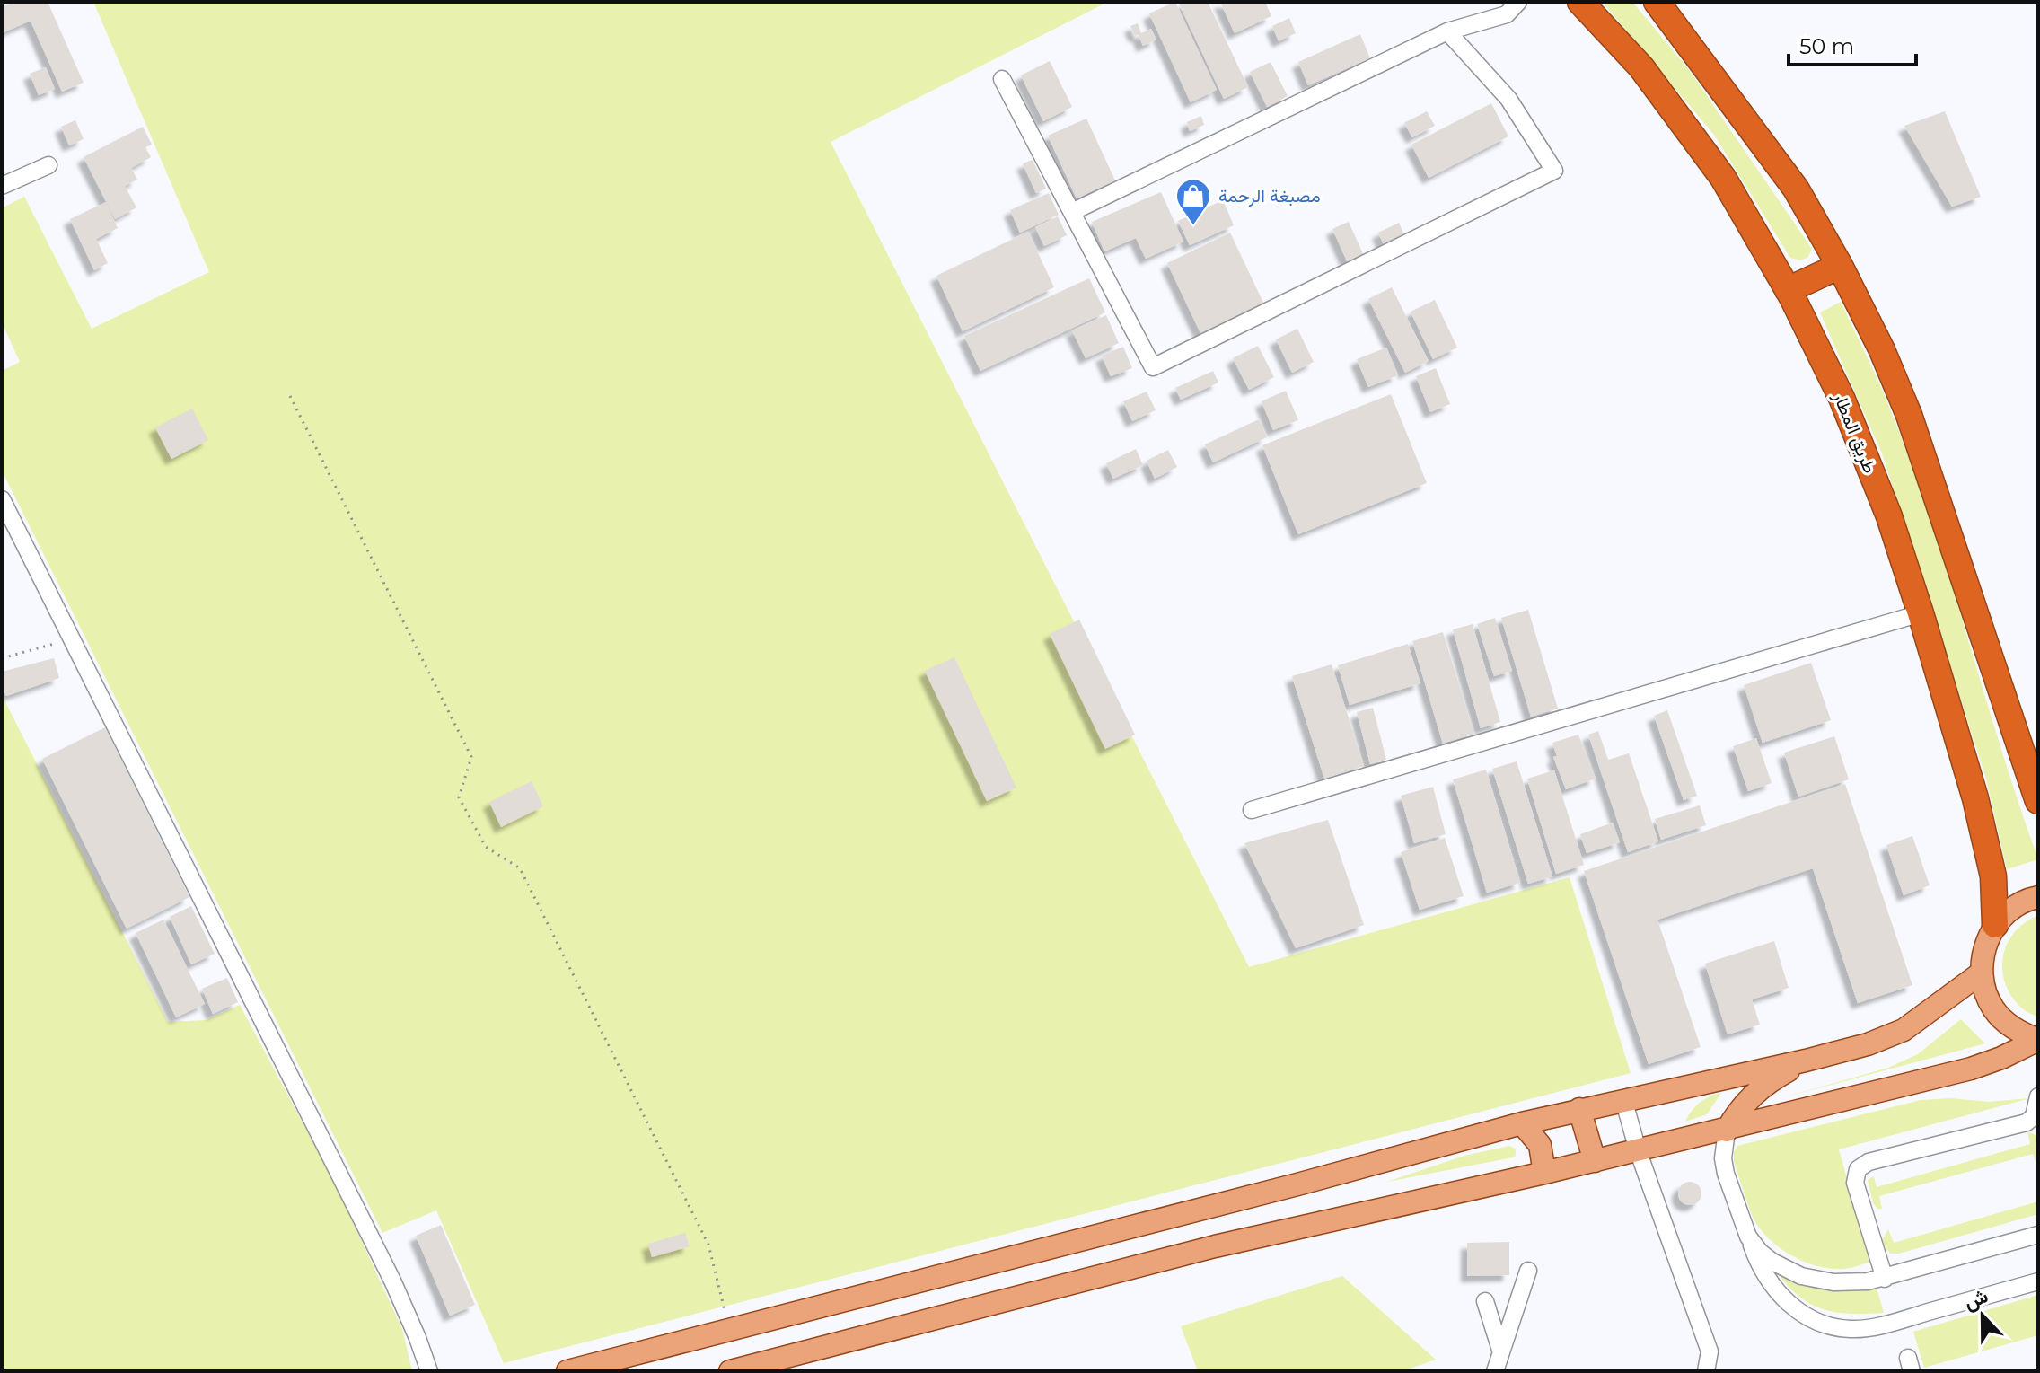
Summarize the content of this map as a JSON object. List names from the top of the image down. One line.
{"streets":{"highway":["طريق المطار"]},"places":{"shop":["مصبغة الرحمة"]},"scale_bar":"50 m","north":"top"}
